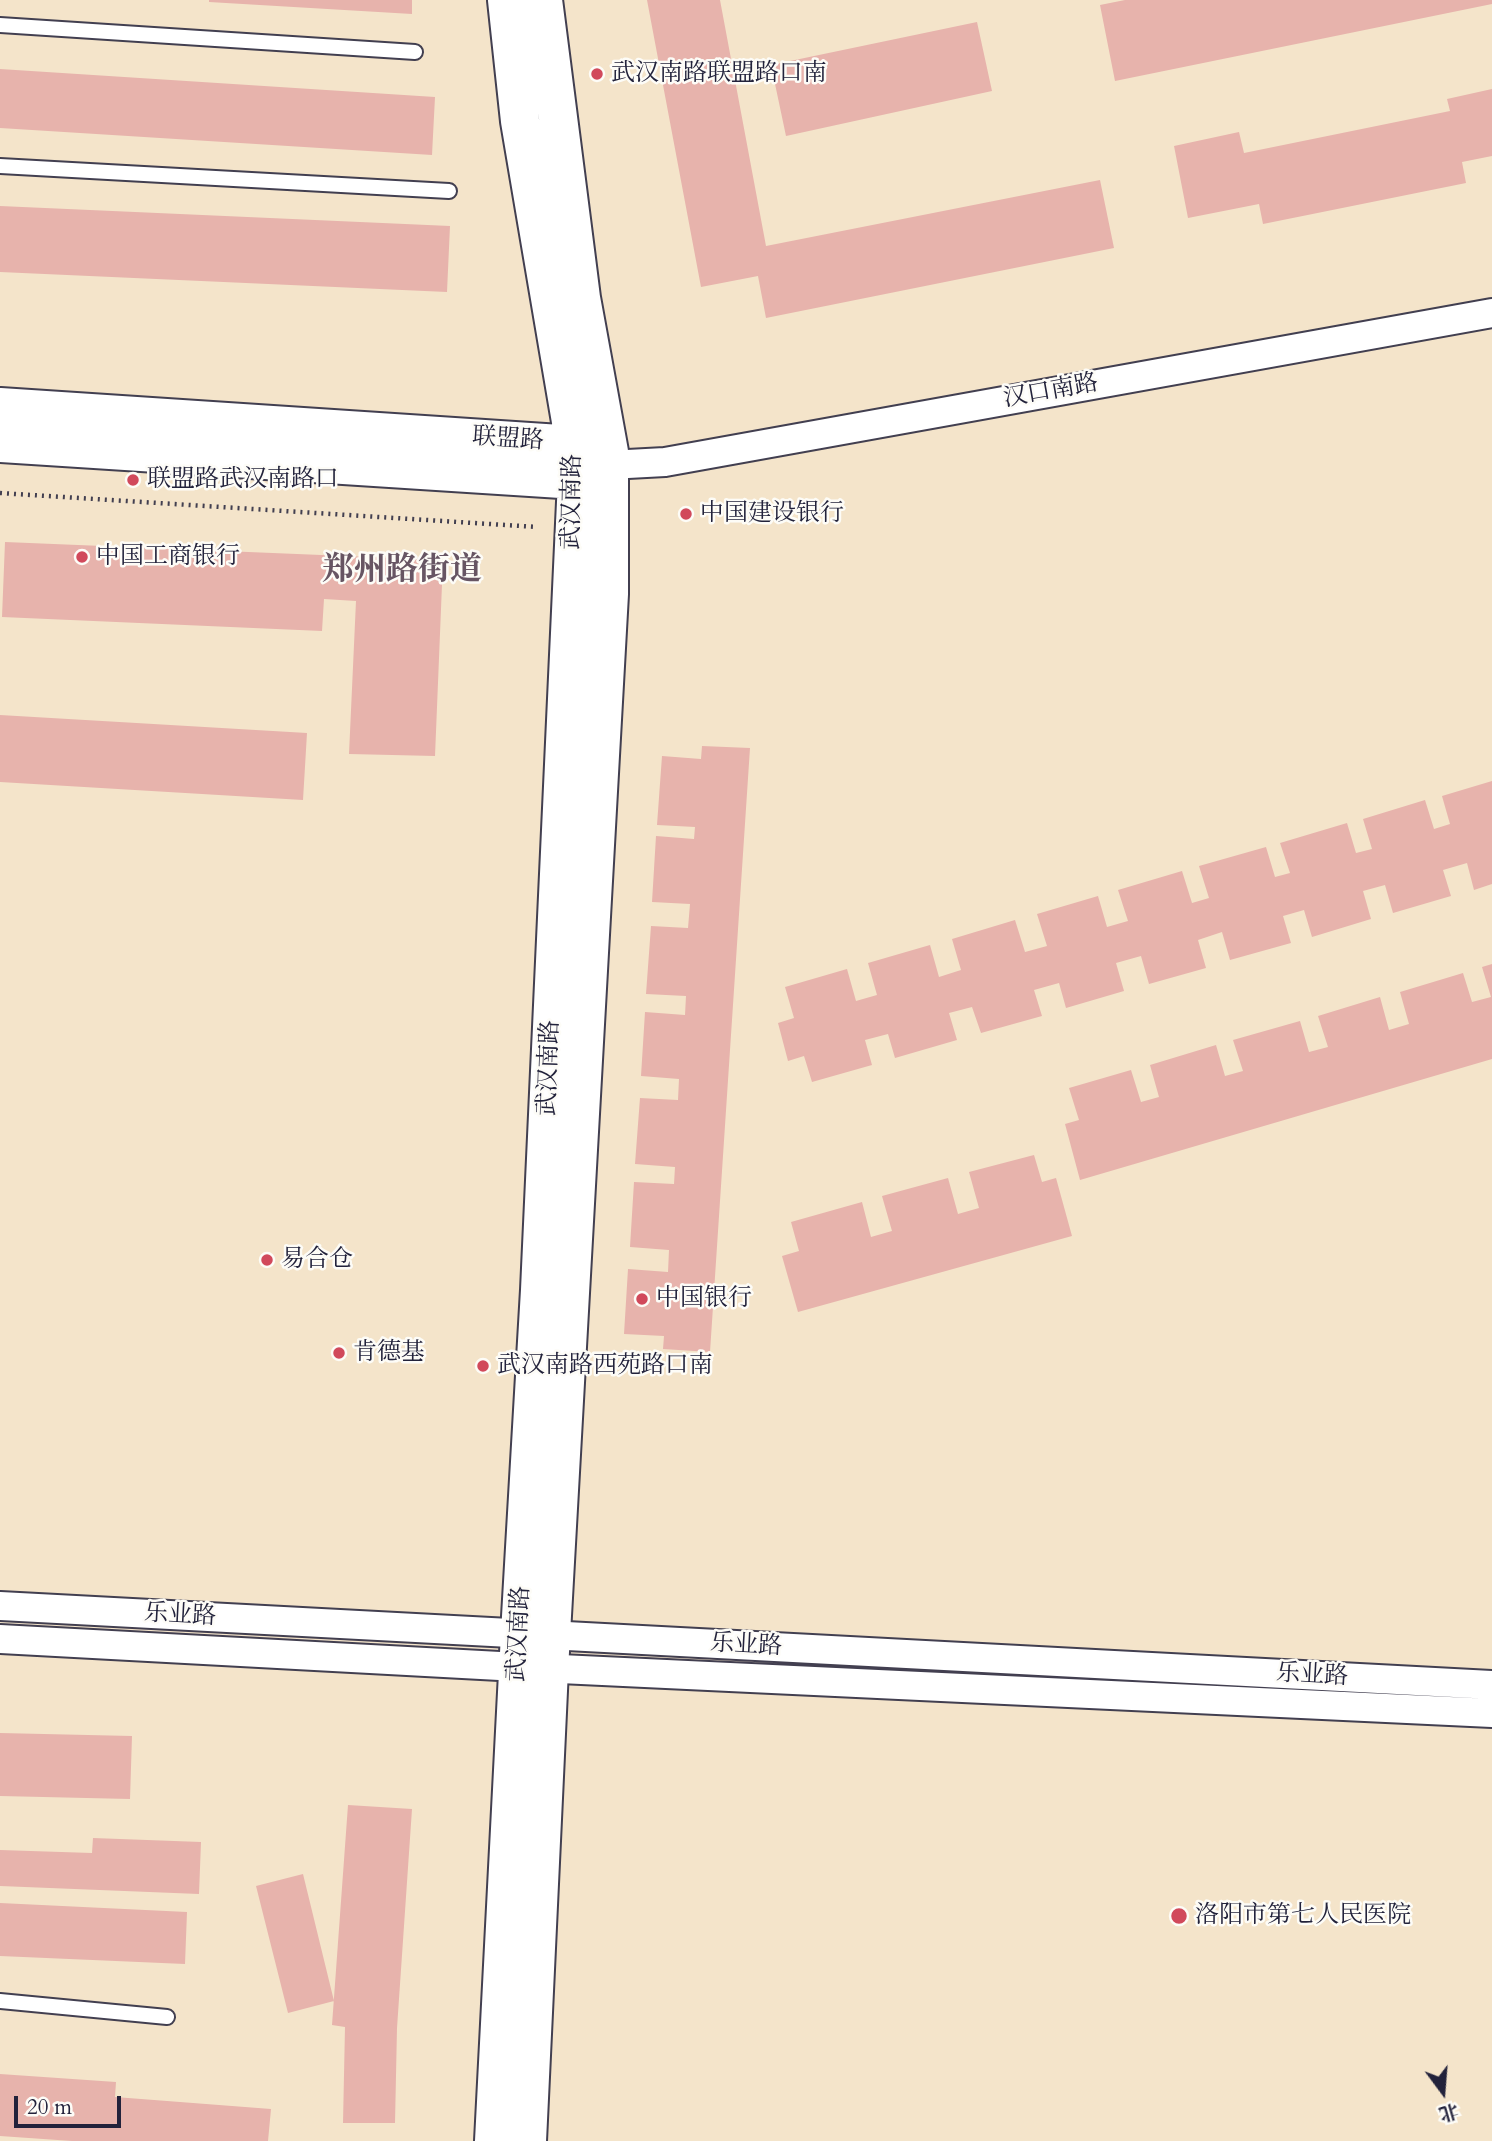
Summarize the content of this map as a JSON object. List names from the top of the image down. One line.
{"streets":{"main road":["联盟路","武汉南路"],"street":["汉口南路","乐业路"]},"crossings":[["汉口南路","联盟路"],["汉口南路","武汉南路"],["联盟路","武汉南路"],["武汉南路","乐业路"]],"districts":["郑州路街道"],"places":["武汉南路联盟路口南","联盟路武汉南路口","中国建设银行","中国工商银行","易合仓","中国银行","肯德基","武汉南路西苑路口南","洛阳市第七人民医院"],"scale_bar":"20 m","north":"bottom"}
